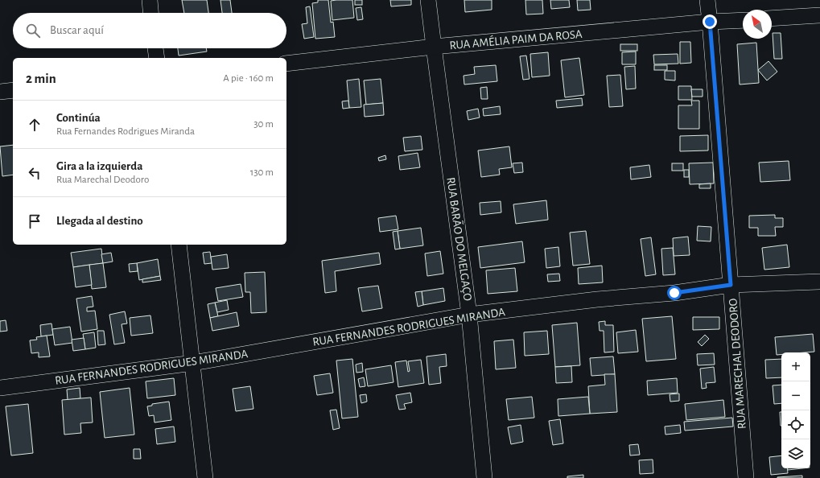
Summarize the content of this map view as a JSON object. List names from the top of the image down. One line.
{"streets":{"street":["RUA AMÉLIA PAIM DA ROSA","RUA BARÃO DO MELGAÇO","RUA FERNANDES RODRIGUES MIRANDA","RUA MARECHAL DEODORO"]},"crossings":[["RUA AMÉLIA PAIM DA ROSA","RUA BARÃO DO MELGAÇO"],["RUA AMÉLIA PAIM DA ROSA","RUA MARECHAL DEODORO"],["RUA BARÃO DO MELGAÇO","RUA FERNANDES RODRIGUES MIRANDA"],["RUA FERNANDES RODRIGUES MIRANDA","RUA MARECHAL DEODORO"]],"north":"top left","page":{"search":"Buscar aquí","heading":["2 min","A pie · 160 m"],"list":[["Continúa","Rua Fernandes Rodrigues Miranda","30 m"],["Gira a la izquierda","Rua Marechal Deodoro","130 m"],"Llegada al destino"],"map_buttons":["+","−"]}}
